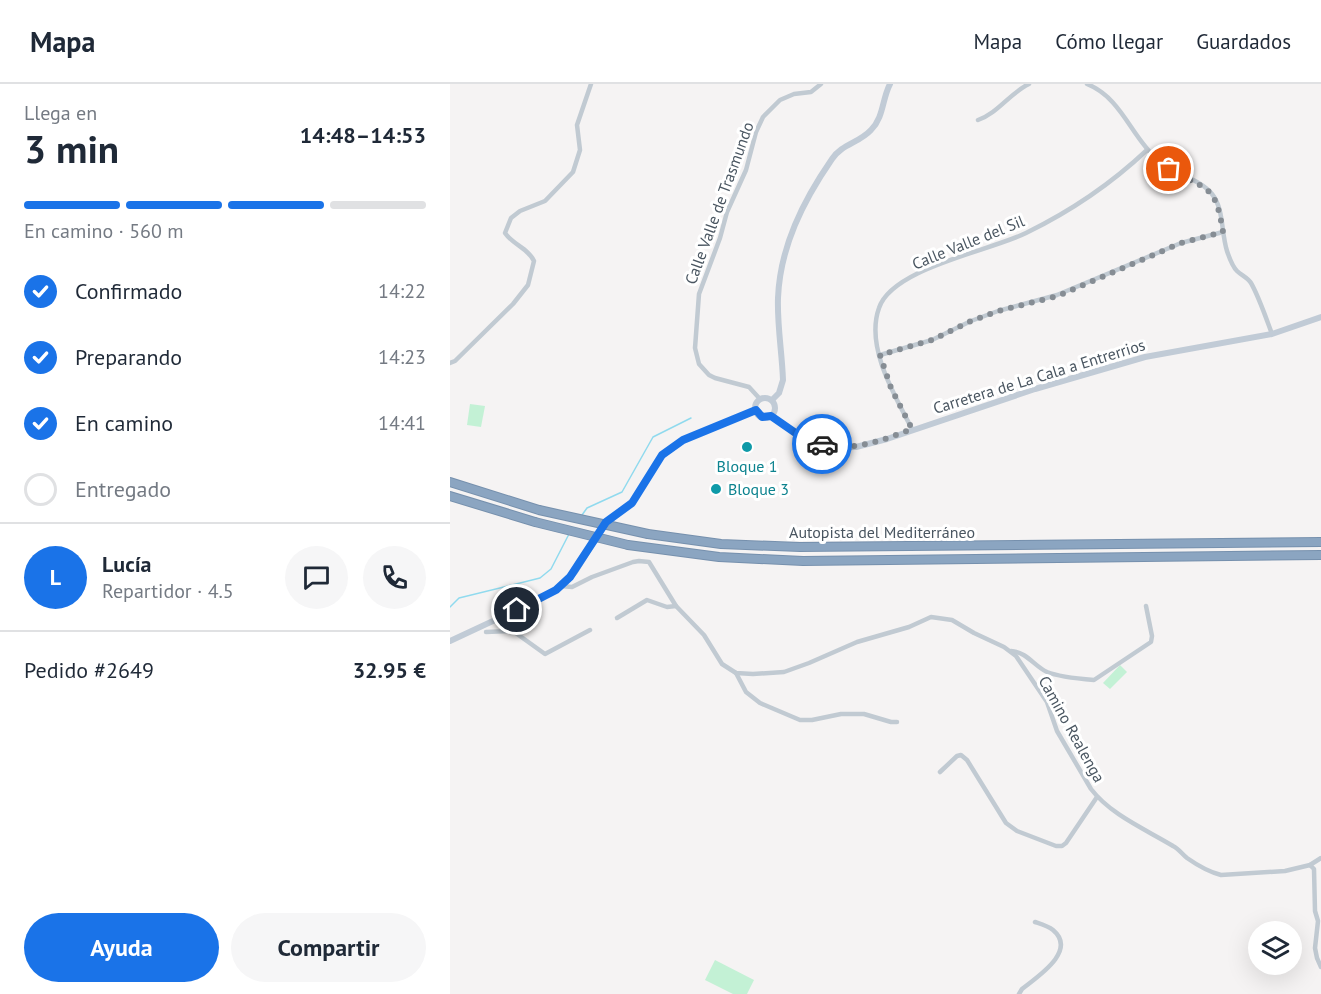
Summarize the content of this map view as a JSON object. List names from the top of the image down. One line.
{"streets":{"highway":["Autopista del Mediterráneo"],"street":["Calle Valle de Trasmundo","Calle Valle del Sil","Carretera de La Cala a Entrerrios","Camino Realenga"]},"crossings":[["Calle Valle de Trasmundo","Carretera de La Cala a Entrerrios"],["Calle Valle del Sil","Carretera de La Cala a Entrerrios"]],"places":["Bloque 1","Bloque 3"],"page":{"header":"Mapa","nav":["Mapa","Cómo llegar","Guardados"],"heading":["3 min","Llega en","14:48–14:53"],"panel":["Lucía","Repartidor · 4.5","Pedido #2649","32.95 €"],"bar":"En camino · 560 m","list":[["Confirmado","14:22"],["Preparando","14:23"],["En camino","14:41"],"Entregado"],"round":"L","buttons":["Ayuda","Compartir"]}}
